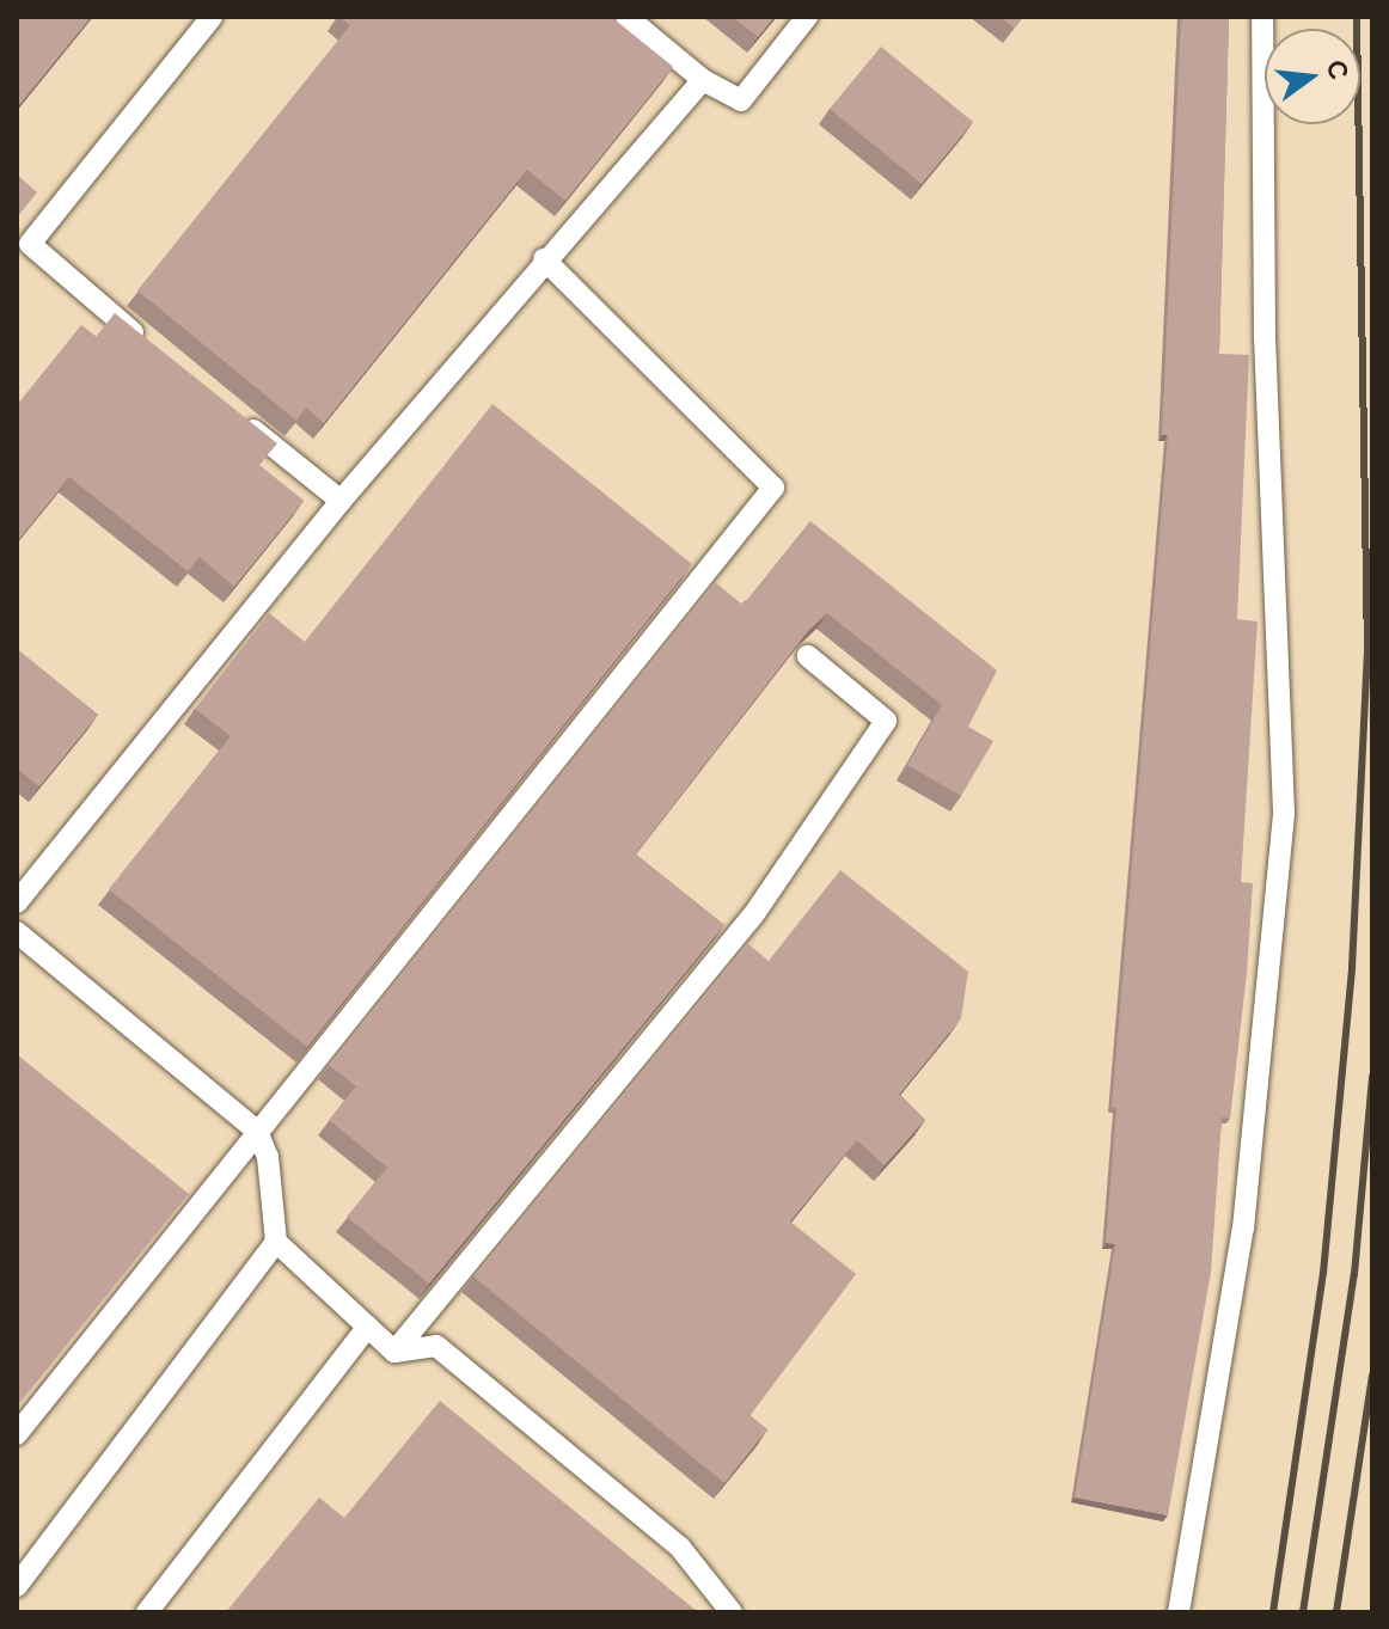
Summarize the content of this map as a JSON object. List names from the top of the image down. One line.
{"north":"right"}
